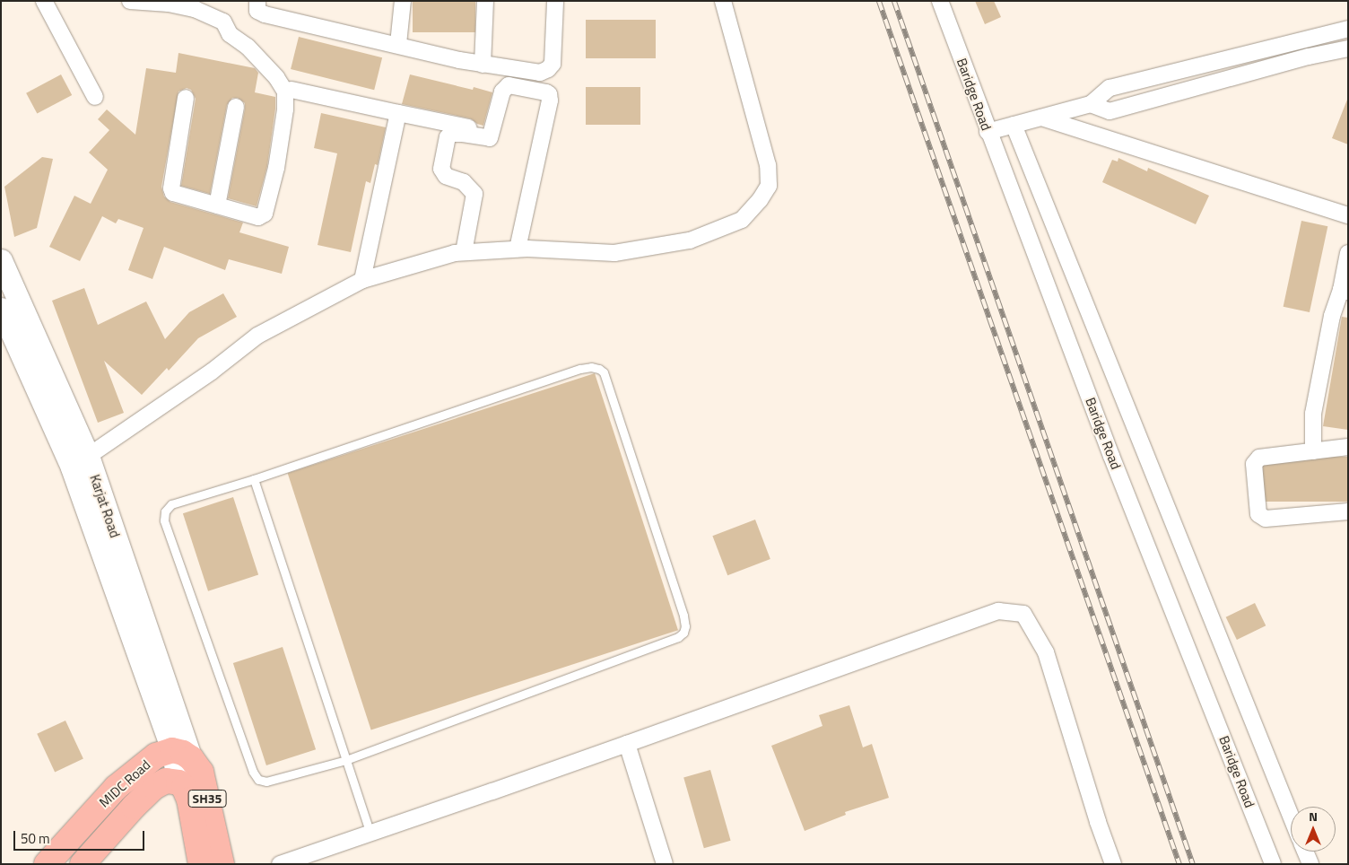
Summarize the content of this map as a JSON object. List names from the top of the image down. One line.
{"streets":{"main road":["Karjat Road","MIDC Road","SH35"],"street":["Baridge Road"]},"crossings":[["Karjat Road","MIDC Road"]],"scale_bar":"50 m","north":"top"}
